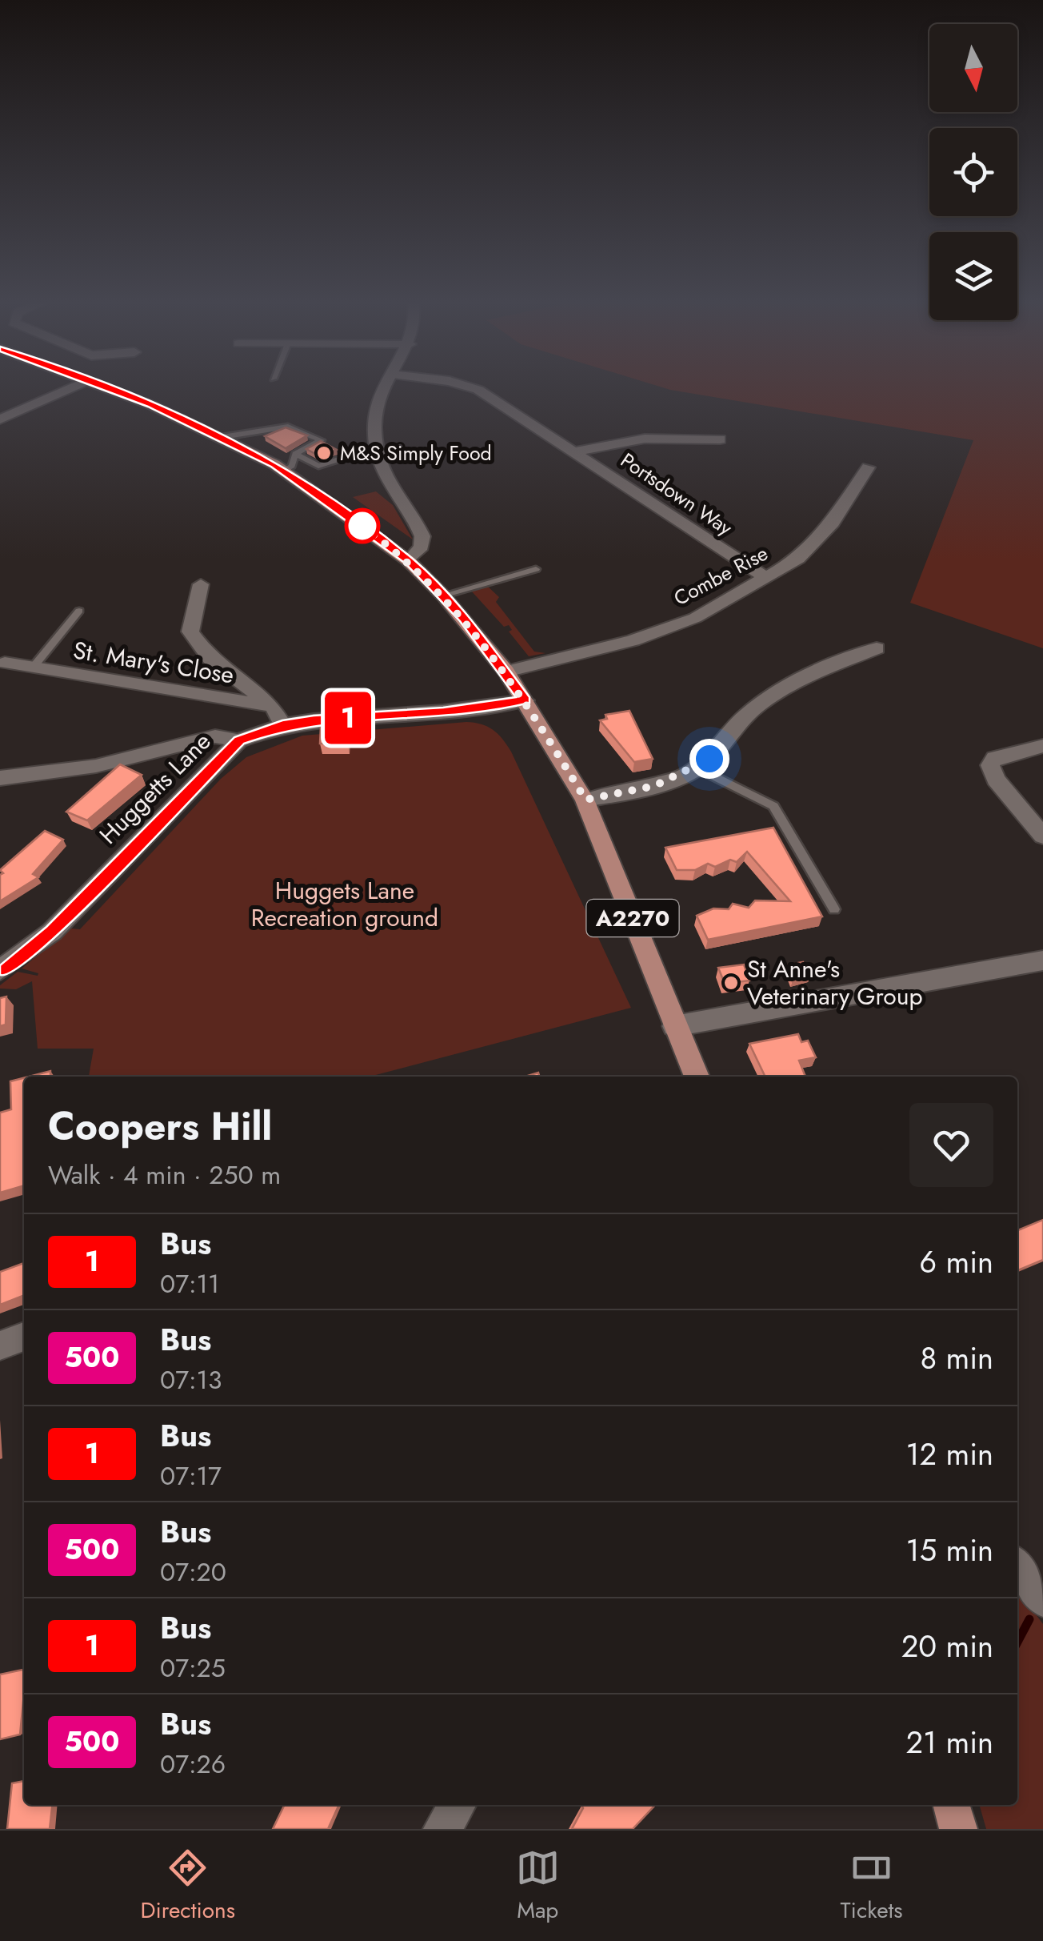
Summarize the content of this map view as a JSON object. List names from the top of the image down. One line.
{"streets":{"main road":["A2270"],"street":["Portsdown Way","Combe Rise","St. Mary's Close","Huggetts Lane"]},"crossings":[["Portsdown Way","Combe Rise"],["Combe Rise","A2270"],["Huggetts Lane","A2270"]],"parks":["Huggets Lane Recreation ground"],"places":["M&S Simply Food","St Anne's Veterinary Group"],"lines":["bus line 1"],"north":"bottom","page":{"on_map":"1","heading":["Coopers Hill","Walk · 4 min · 250 m"],"list":[{"mark":"1","name":"Bus","note":"07:11","value":"6 min"},{"mark":"500","name":"Bus","note":"07:13","value":"8 min"},{"mark":"1","name":"Bus","note":"07:17","value":"12 min"},{"mark":"500","name":"Bus","note":"07:20","value":"15 min"},{"mark":"1","name":"Bus","note":"07:25","value":"20 min"},{"mark":"500","name":"Bus","note":"07:26","value":"21 min"}],"tabs":["Directions","Map","Tickets"]}}
